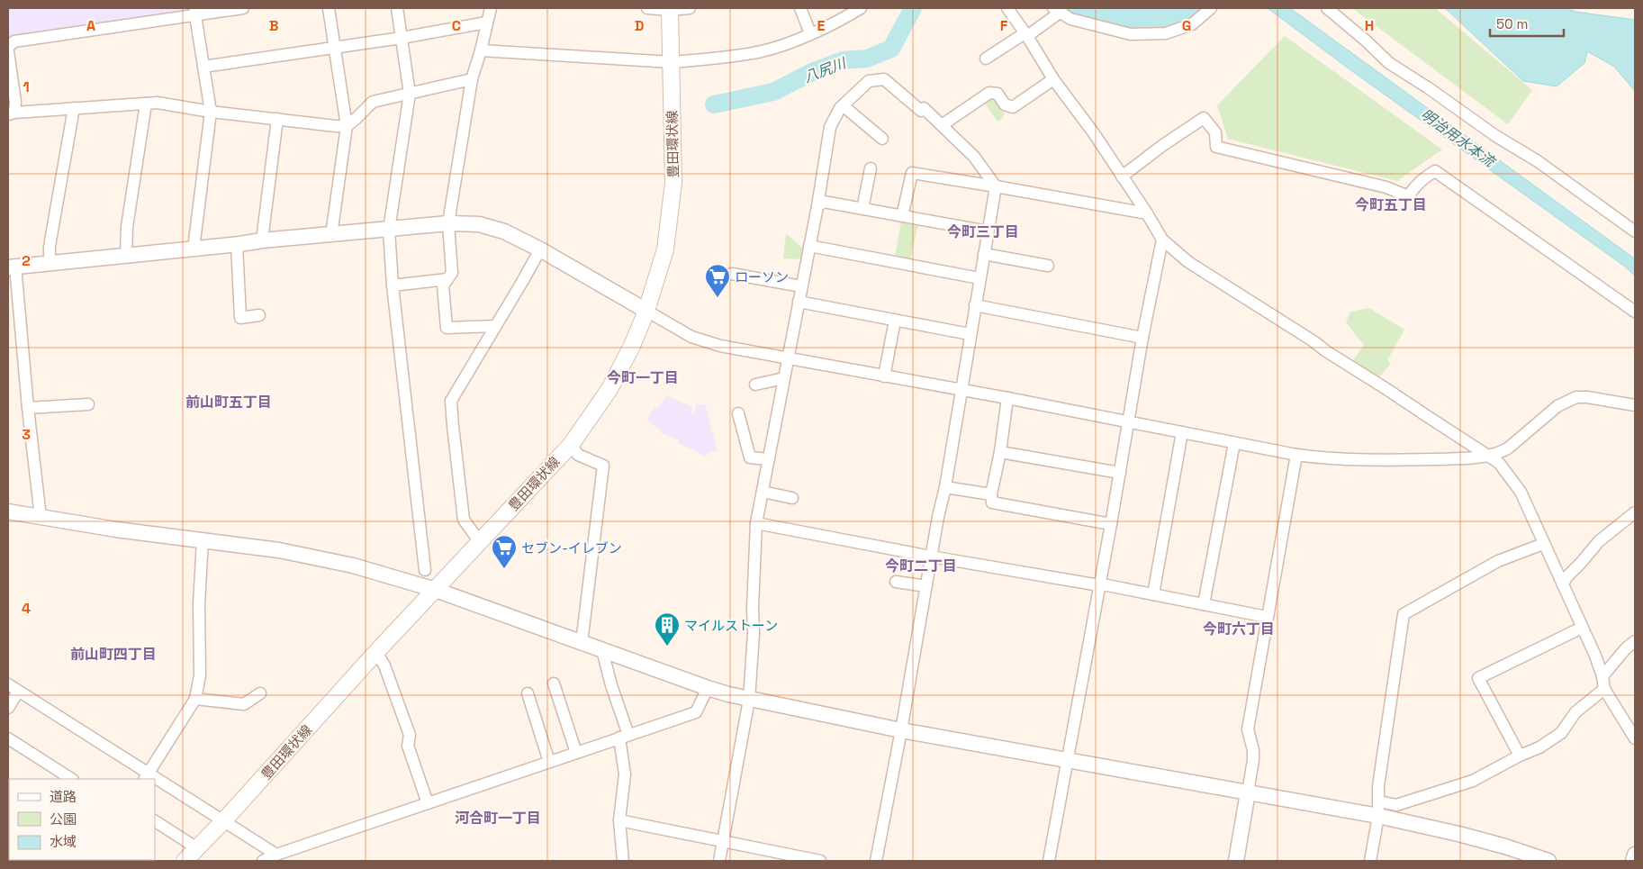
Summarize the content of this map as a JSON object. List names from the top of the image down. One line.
{"streets":{"main road":["豊田環状線"]},"districts":["今町五丁目","今町三丁目","今町一丁目","前山町五丁目","今町二丁目","今町六丁目","前山町四丁目","河合町一丁目"],"water":["八尻川","明治用水本流"],"places":{"supermarket":["ローソン","セブン-イレブン"],"building":["マイルストーン"]},"legend":["道路","公園","水域"],"scale_bar":"50 m","grid":{"columns":["A","B","C","D","E","F","G","H"],"rows":["1","2","3","4"]}}
